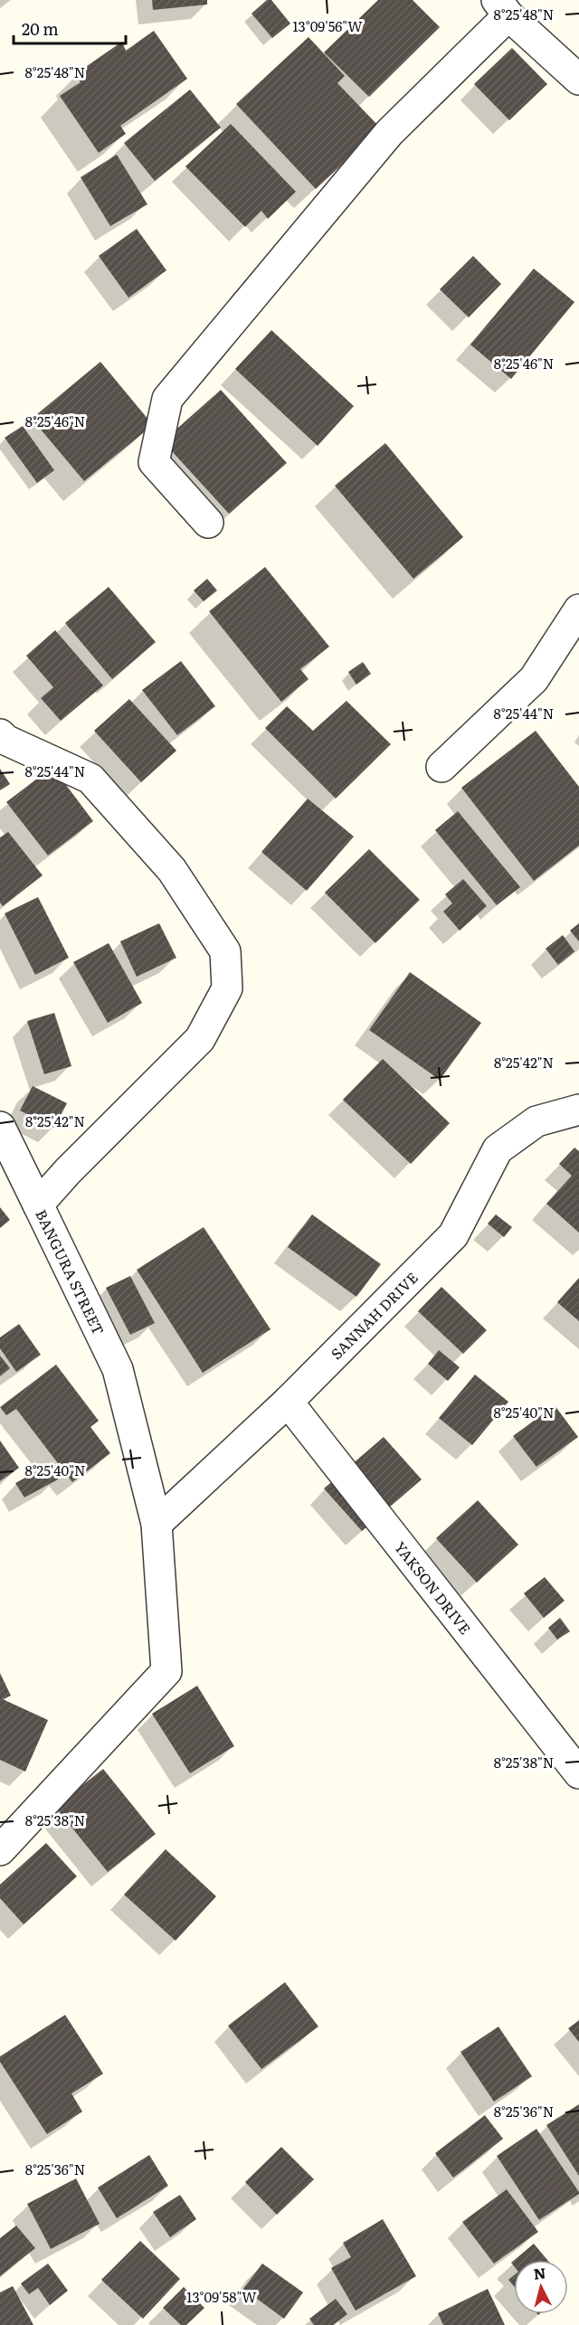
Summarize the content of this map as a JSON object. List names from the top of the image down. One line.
{"streets":{"street":["BANGURA STREET","SANNAH DRIVE","YAKSON DRIVE"]},"crossings":[["BANGURA STREET","SANNAH DRIVE"],["SANNAH DRIVE","YAKSON DRIVE"]],"scale_bar":"20 m","north":"top","coordinates":["8°25'48\"N","13°09'56\"W","8°25'46\"N","8°25'44\"N","8°25'42\"N","8°25'40\"N","8°25'38\"N","8°25'36\"N","13°09'58\"W"]}
